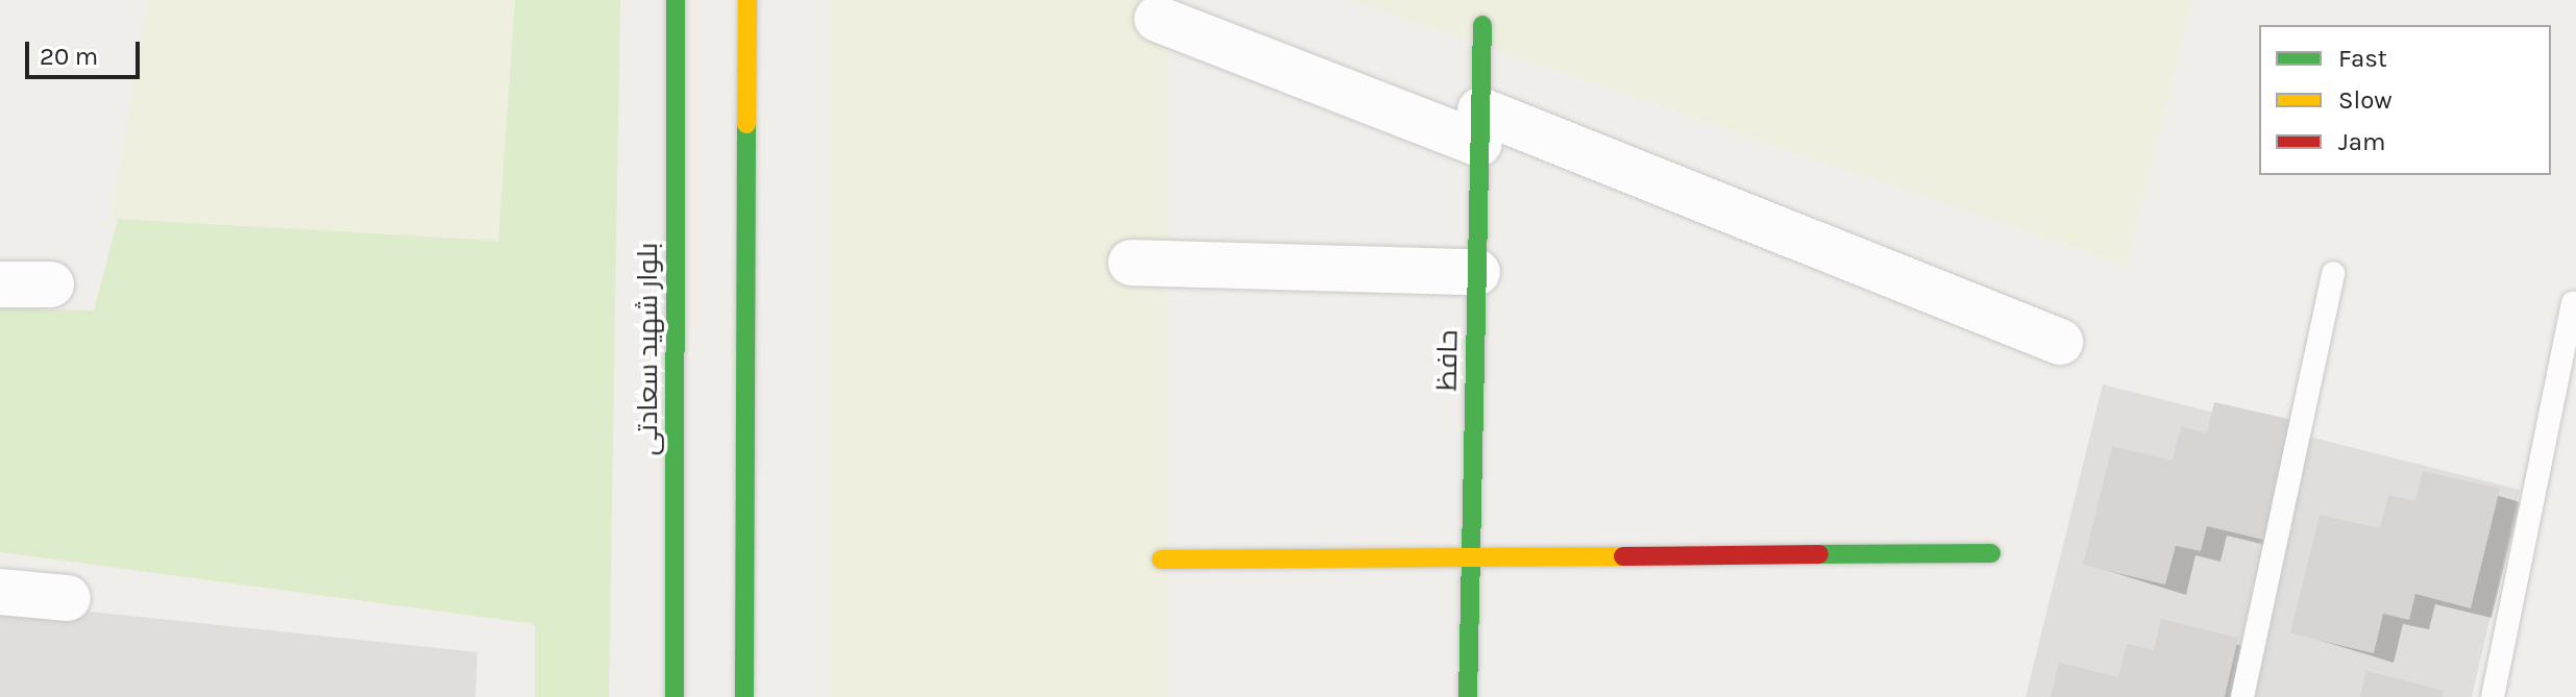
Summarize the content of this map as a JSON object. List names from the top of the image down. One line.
{"streets":{"street":["بلوار شهید سعادتی","حافظ"]},"legend":["Fast","Slow","Jam"],"scale_bar":"20 m"}
